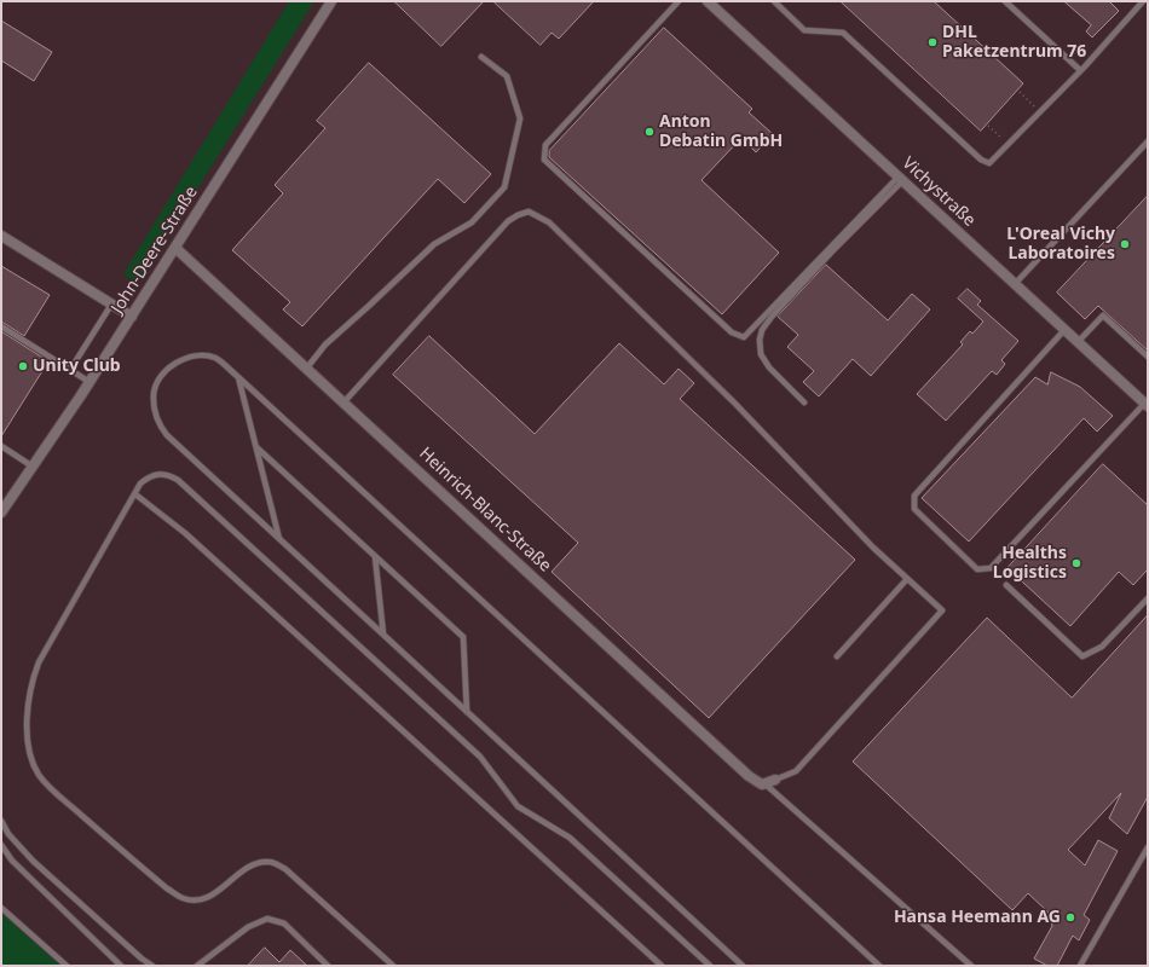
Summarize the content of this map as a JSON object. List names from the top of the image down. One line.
{"streets":{"street":["Vichystraße","John-Deere-Straße","Heinrich-Blanc-Straße"]},"crossings":[["John-Deere-Straße","Heinrich-Blanc-Straße"]],"places":["DHL Paketzentrum 76","Anton Debatin GmbH","L'Oreal Vichy Laboratoires","Unity Club","Healths Logistics","Hansa Heemann AG"]}
